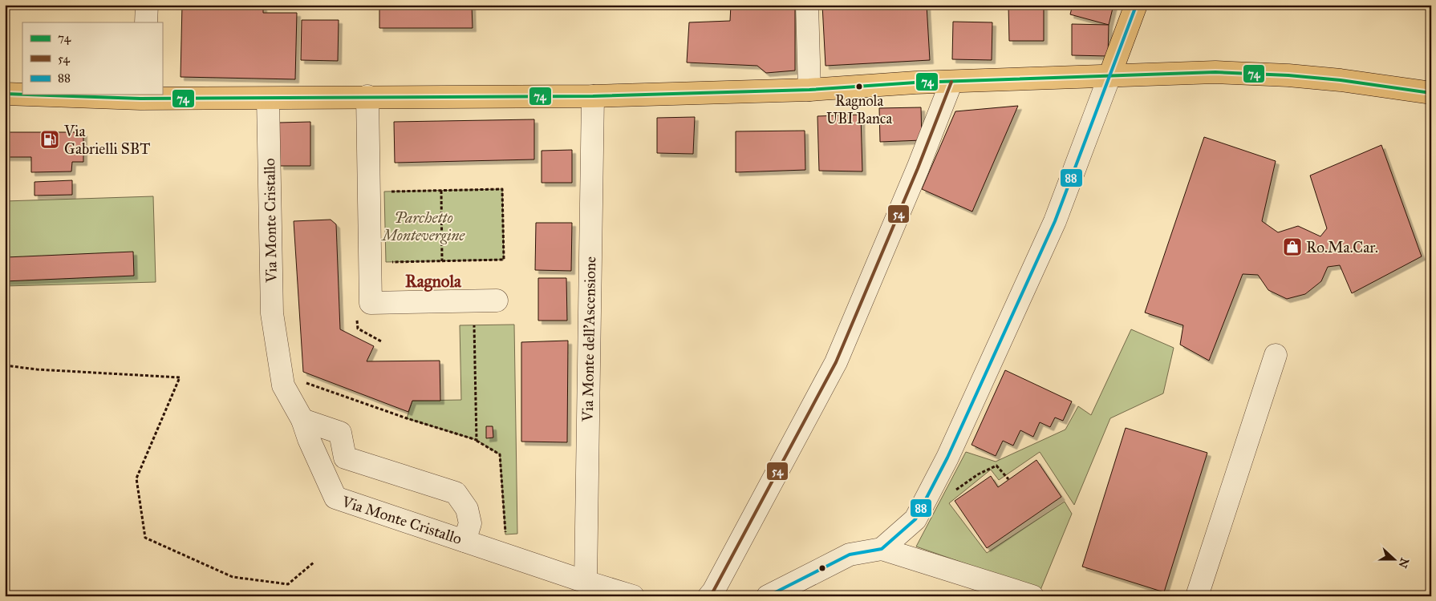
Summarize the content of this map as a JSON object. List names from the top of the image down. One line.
{"streets":{"street":["Via Monte Cristallo","Via Monte dell'Ascensione"]},"crossings":[["Via Monte Cristallo","Via Monte dell'Ascensione"]],"districts":["Ragnola"],"parks":["Parchetto Montevergine"],"places":{"other":["Ragnola UBI Banca"],"fuel station":["Via Gabrielli SBT"],"shop":["Ro.Ma.Car."]},"lines":["transit line 88","transit line 74","transit line 54"],"legend":["74","54","88"],"north":"right"}
